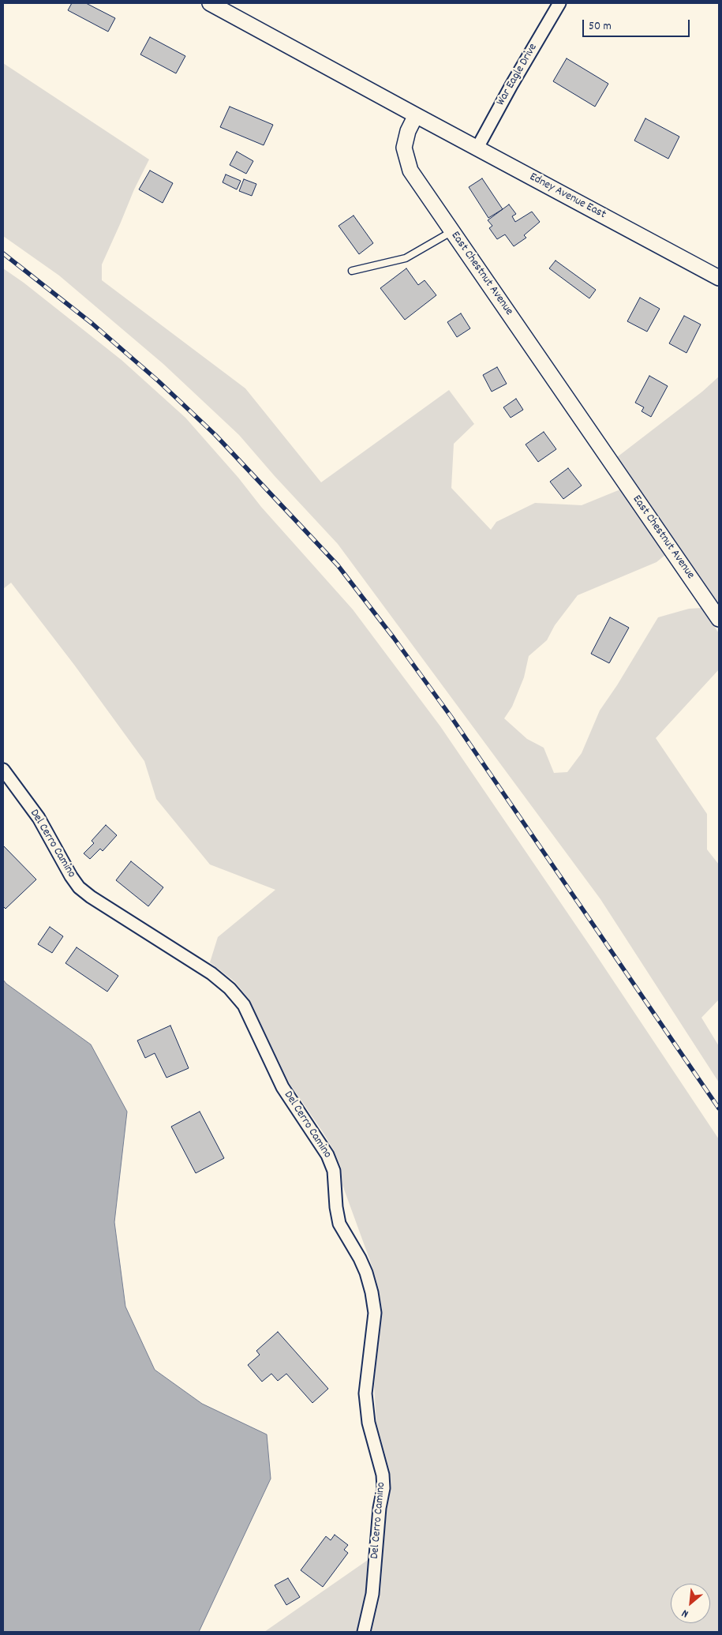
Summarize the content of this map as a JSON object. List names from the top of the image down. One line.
{"streets":{"street":["War Eagle Drive","Edney Avenue East","East Chestnut Avenue","Del Cerro Camino"]},"crossings":[["War Eagle Drive","Edney Avenue East"],["Edney Avenue East","East Chestnut Avenue"]],"scale_bar":"50 m","north":"bottom left"}
